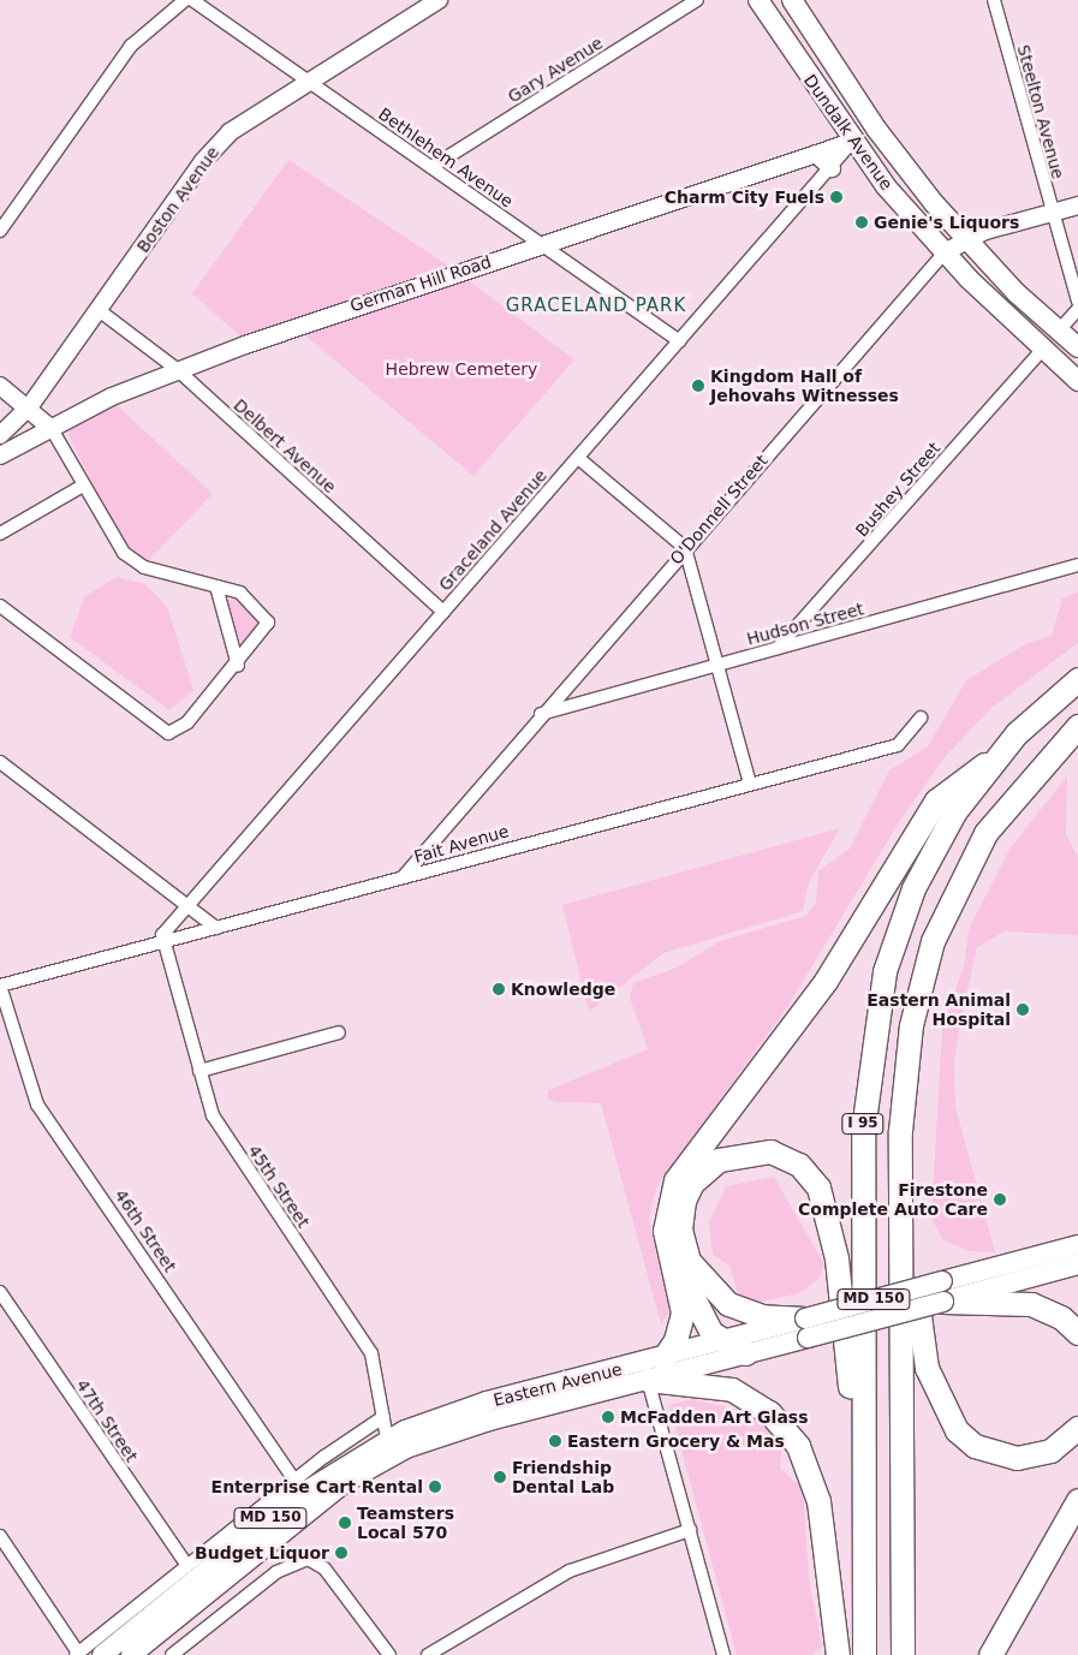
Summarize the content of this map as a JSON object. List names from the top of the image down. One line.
{"streets":{"highway":["I 95"],"main road":["Dundalk Avenue","MD 150","Eastern Avenue"],"street":["Gary Avenue","Steelton Avenue","Bethlehem Avenue","Boston Avenue","German Hill Road","Delbert Avenue","Bushey Street","O'Donnell Street","Graceland Avenue","Hudson Street","Fait Avenue","45th Street","46th Street","47th Street"]},"crossings":[["Gary Avenue","Bethlehem Avenue"],["Steelton Avenue","O'Donnell Street"],["Dundalk Avenue","German Hill Road"],["Dundalk Avenue","Bushey Street"],["Dundalk Avenue","O'Donnell Street"],["Dundalk Avenue","Graceland Avenue"],["Bethlehem Avenue","Boston Avenue"],["Bethlehem Avenue","German Hill Road"],["Bethlehem Avenue","Graceland Avenue"],["Boston Avenue","Delbert Avenue"],["German Hill Road","Delbert Avenue"],["German Hill Road","Graceland Avenue"],["Delbert Avenue","Graceland Avenue"],["Bushey Street","Hudson Street"],["O'Donnell Street","Hudson Street"],["O'Donnell Street","Fait Avenue"],["Graceland Avenue","Fait Avenue"],["Graceland Avenue","45th Street"],["Fait Avenue","45th Street"],["Fait Avenue","46th Street"],["45th Street","Eastern Avenue"]],"districts":["GRACELAND PARK"],"parks":["Hebrew Cemetery"],"places":["Charm City Fuels","Genie's Liquors","Kingdom Hall of Jehovahs Witnesses","Knowledge","Eastern Animal Hospital","Firestone Complete Auto Care","McFadden Art Glass","Eastern Grocery & Mas","Friendship Dental Lab","Enterprise Cart Rental","Teamsters Local 570","Budget Liquor"]}
